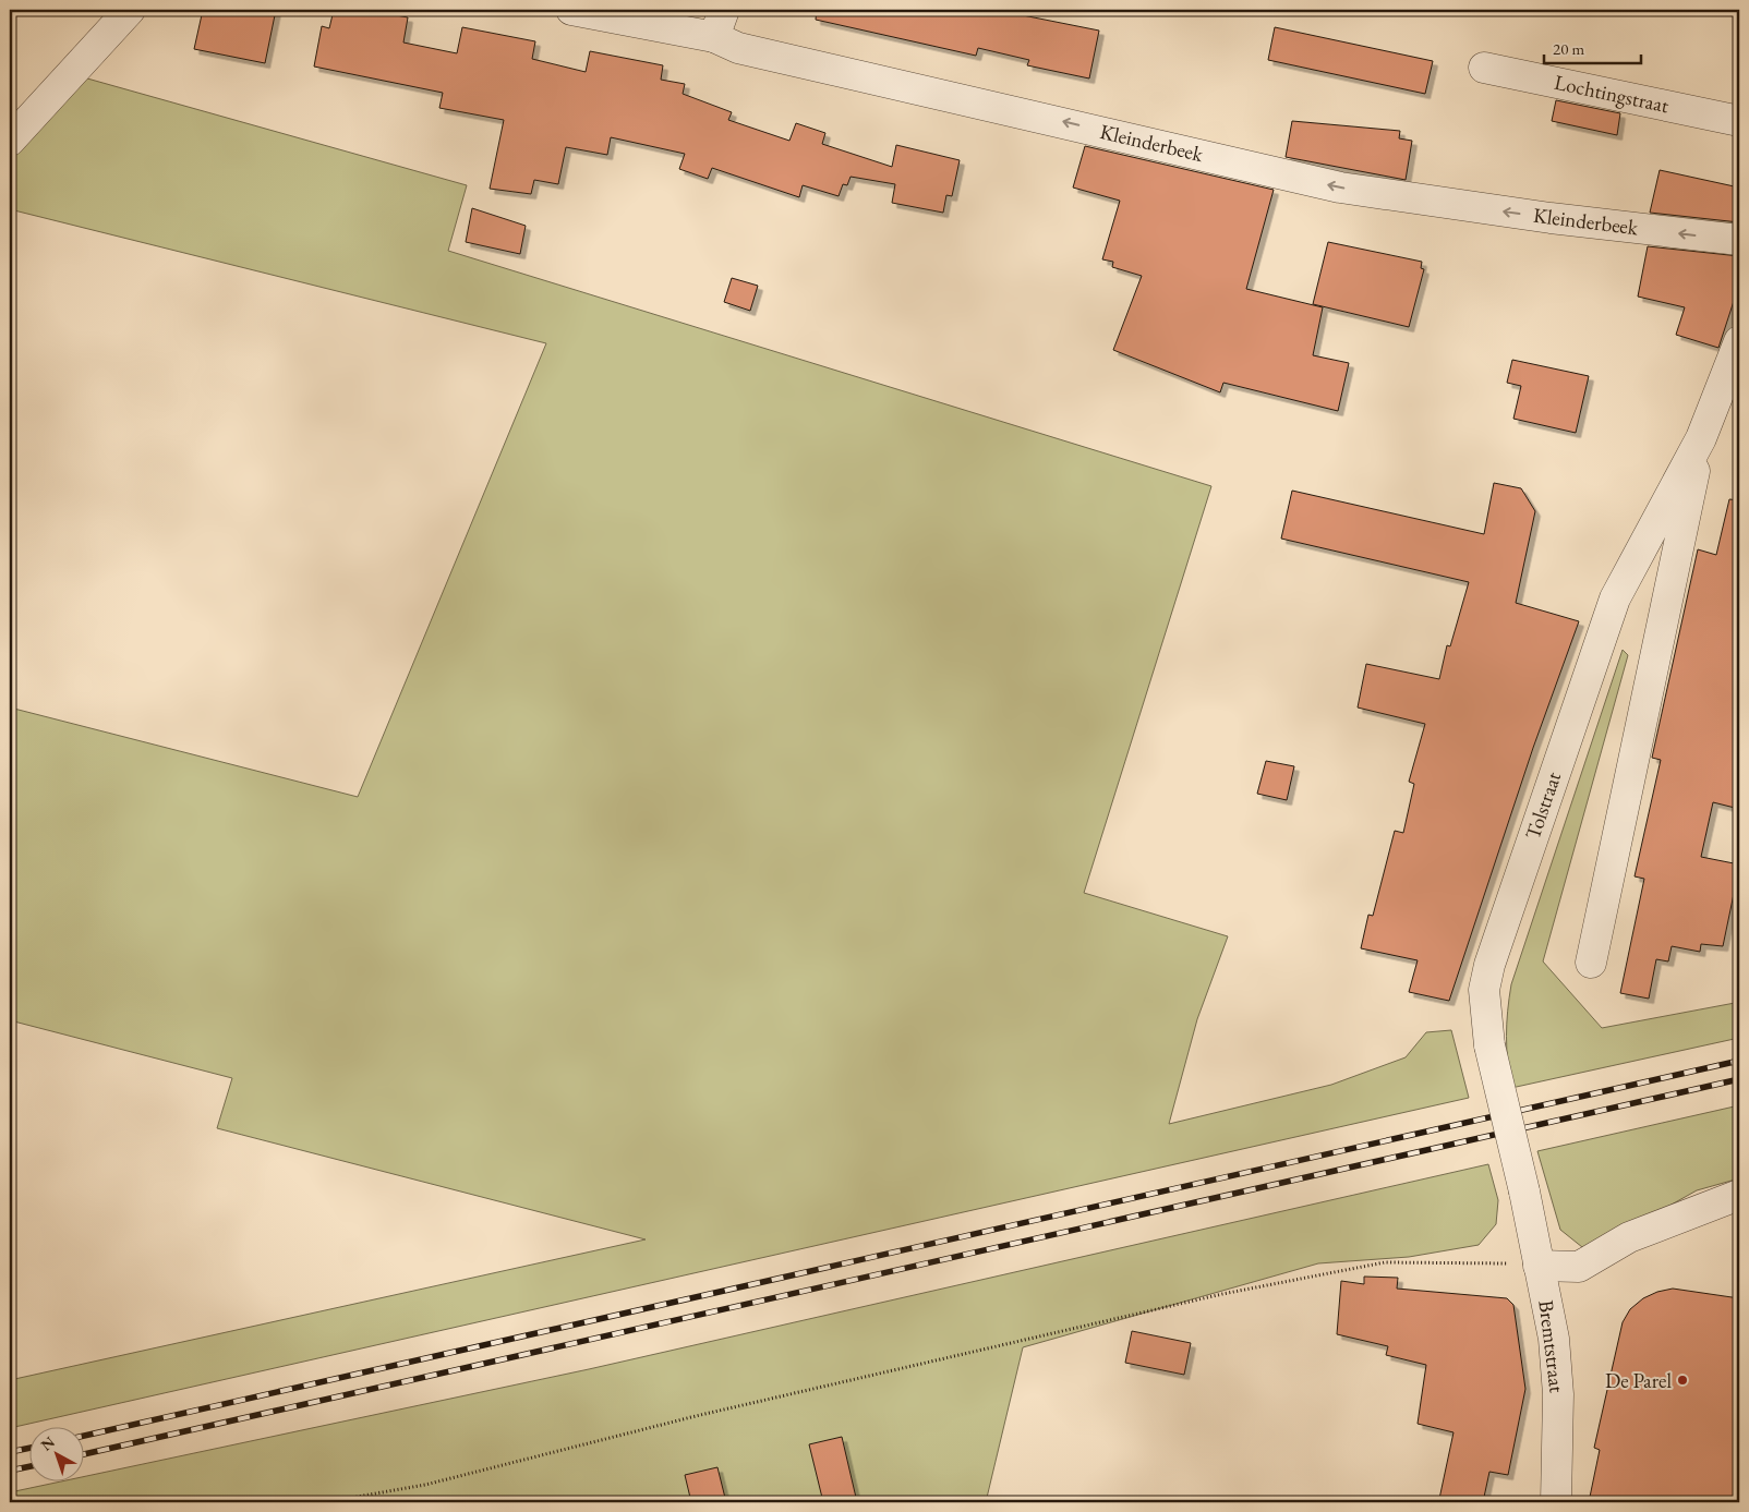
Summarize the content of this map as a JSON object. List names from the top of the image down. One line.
{"streets":{"street":["Lochtingstraat","Kleinderbeek","Tolstraat","Bremtstraat"]},"crossings":[["Tolstraat","Bremtstraat"]],"one_way":["Kleinderbeek"],"places":["De Parel"],"scale_bar":"20 m","north":"top left"}
